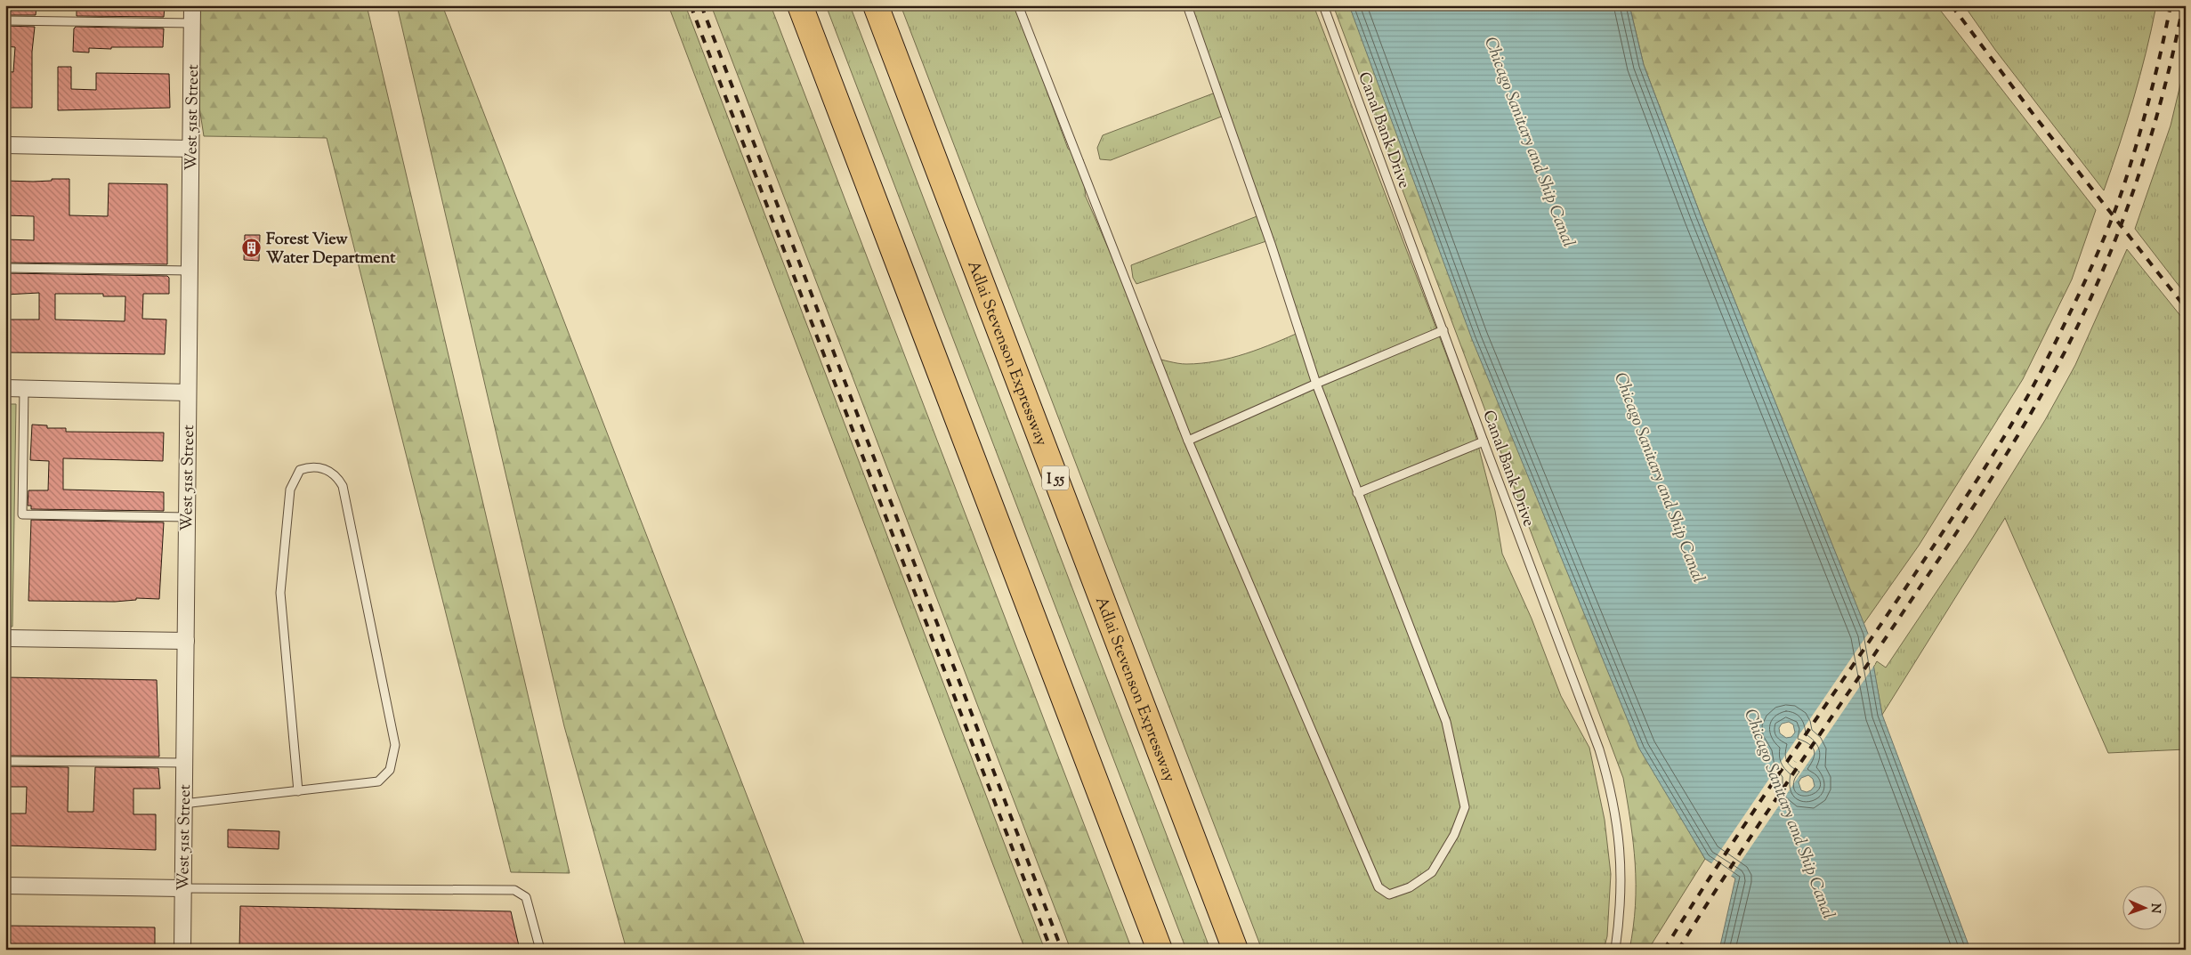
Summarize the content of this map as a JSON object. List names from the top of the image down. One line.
{"streets":{"highway":["Adlai Stevenson Expressway","I 55"],"street":["West 51st Street"],"lane":["Canal Bank Drive"]},"water":["Chicago Sanitary and Ship Canal"],"places":{"building":["Forest View Water Department"]},"north":"right"}
